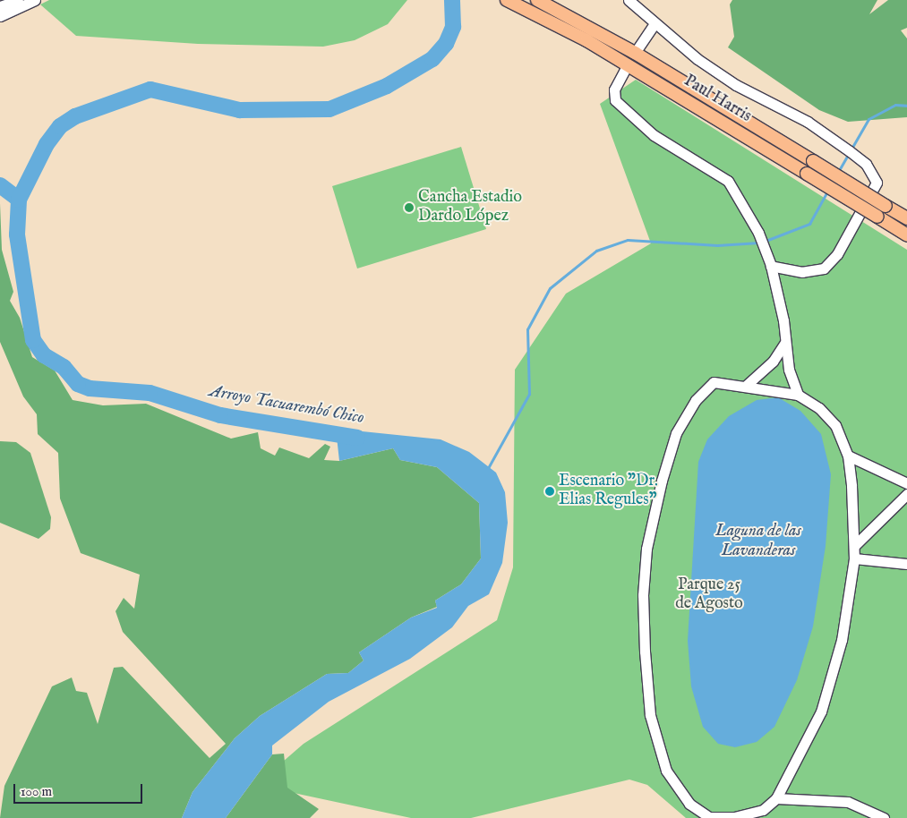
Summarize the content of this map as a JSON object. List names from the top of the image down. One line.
{"streets":{"main road":["Paul Harris"]},"water":["Arroyo Tacuarembó Chico","Laguna de las Lavanderas"],"parks":["Parque 25 de Agosto"],"places":["Cancha Estadio Dardo López","Escenario \"Dr. Elias Regules\""],"scale_bar":"100 m"}
